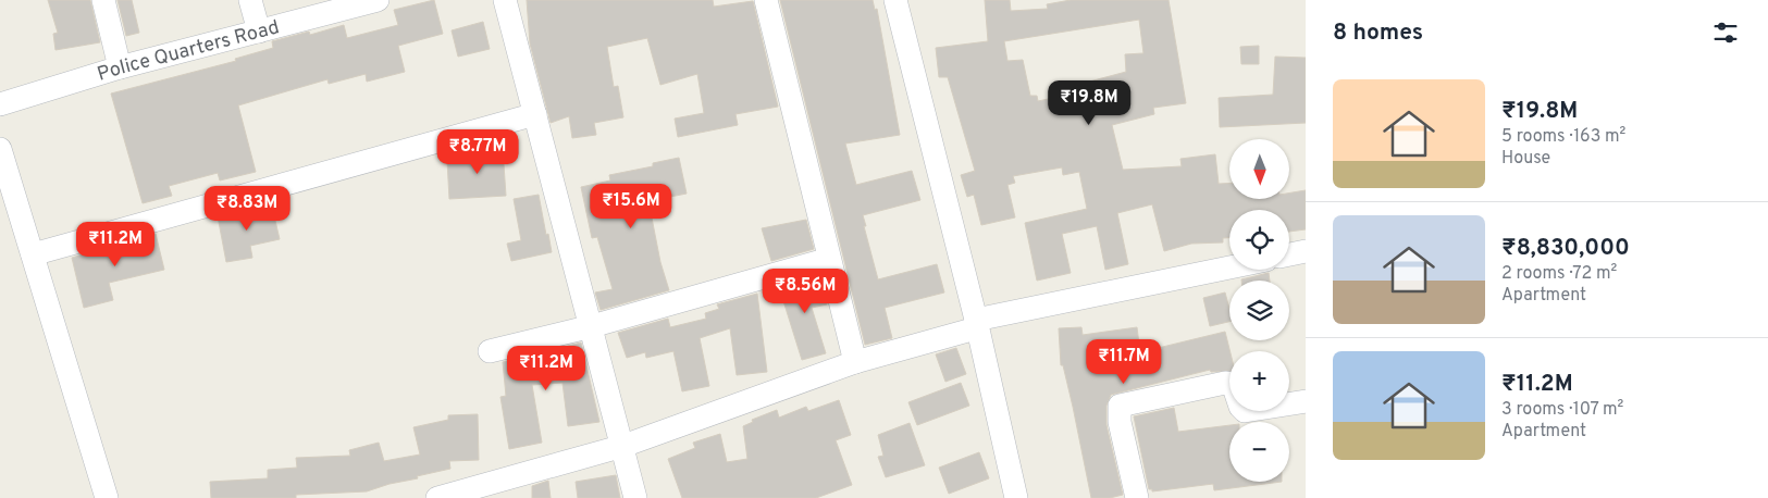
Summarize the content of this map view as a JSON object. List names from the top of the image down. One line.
{"streets":{"street":["Police Quarters Road"]},"north":"bottom","page":{"heading":"8 homes","list":[{"name":"₹19.8M","note":"5 rooms · 163 m² · House"},{"name":"₹8,830,000","note":"2 rooms · 72 m² · Apartment"},{"name":"₹11.2M","note":"3 rooms · 107 m² · Apartment"}],"price":["₹19.8M","₹8.77M","₹15.6M","₹8.83M","₹11.2M","₹8.56M","₹11.7M","₹11.2M"],"map_buttons":["+","−"]}}
